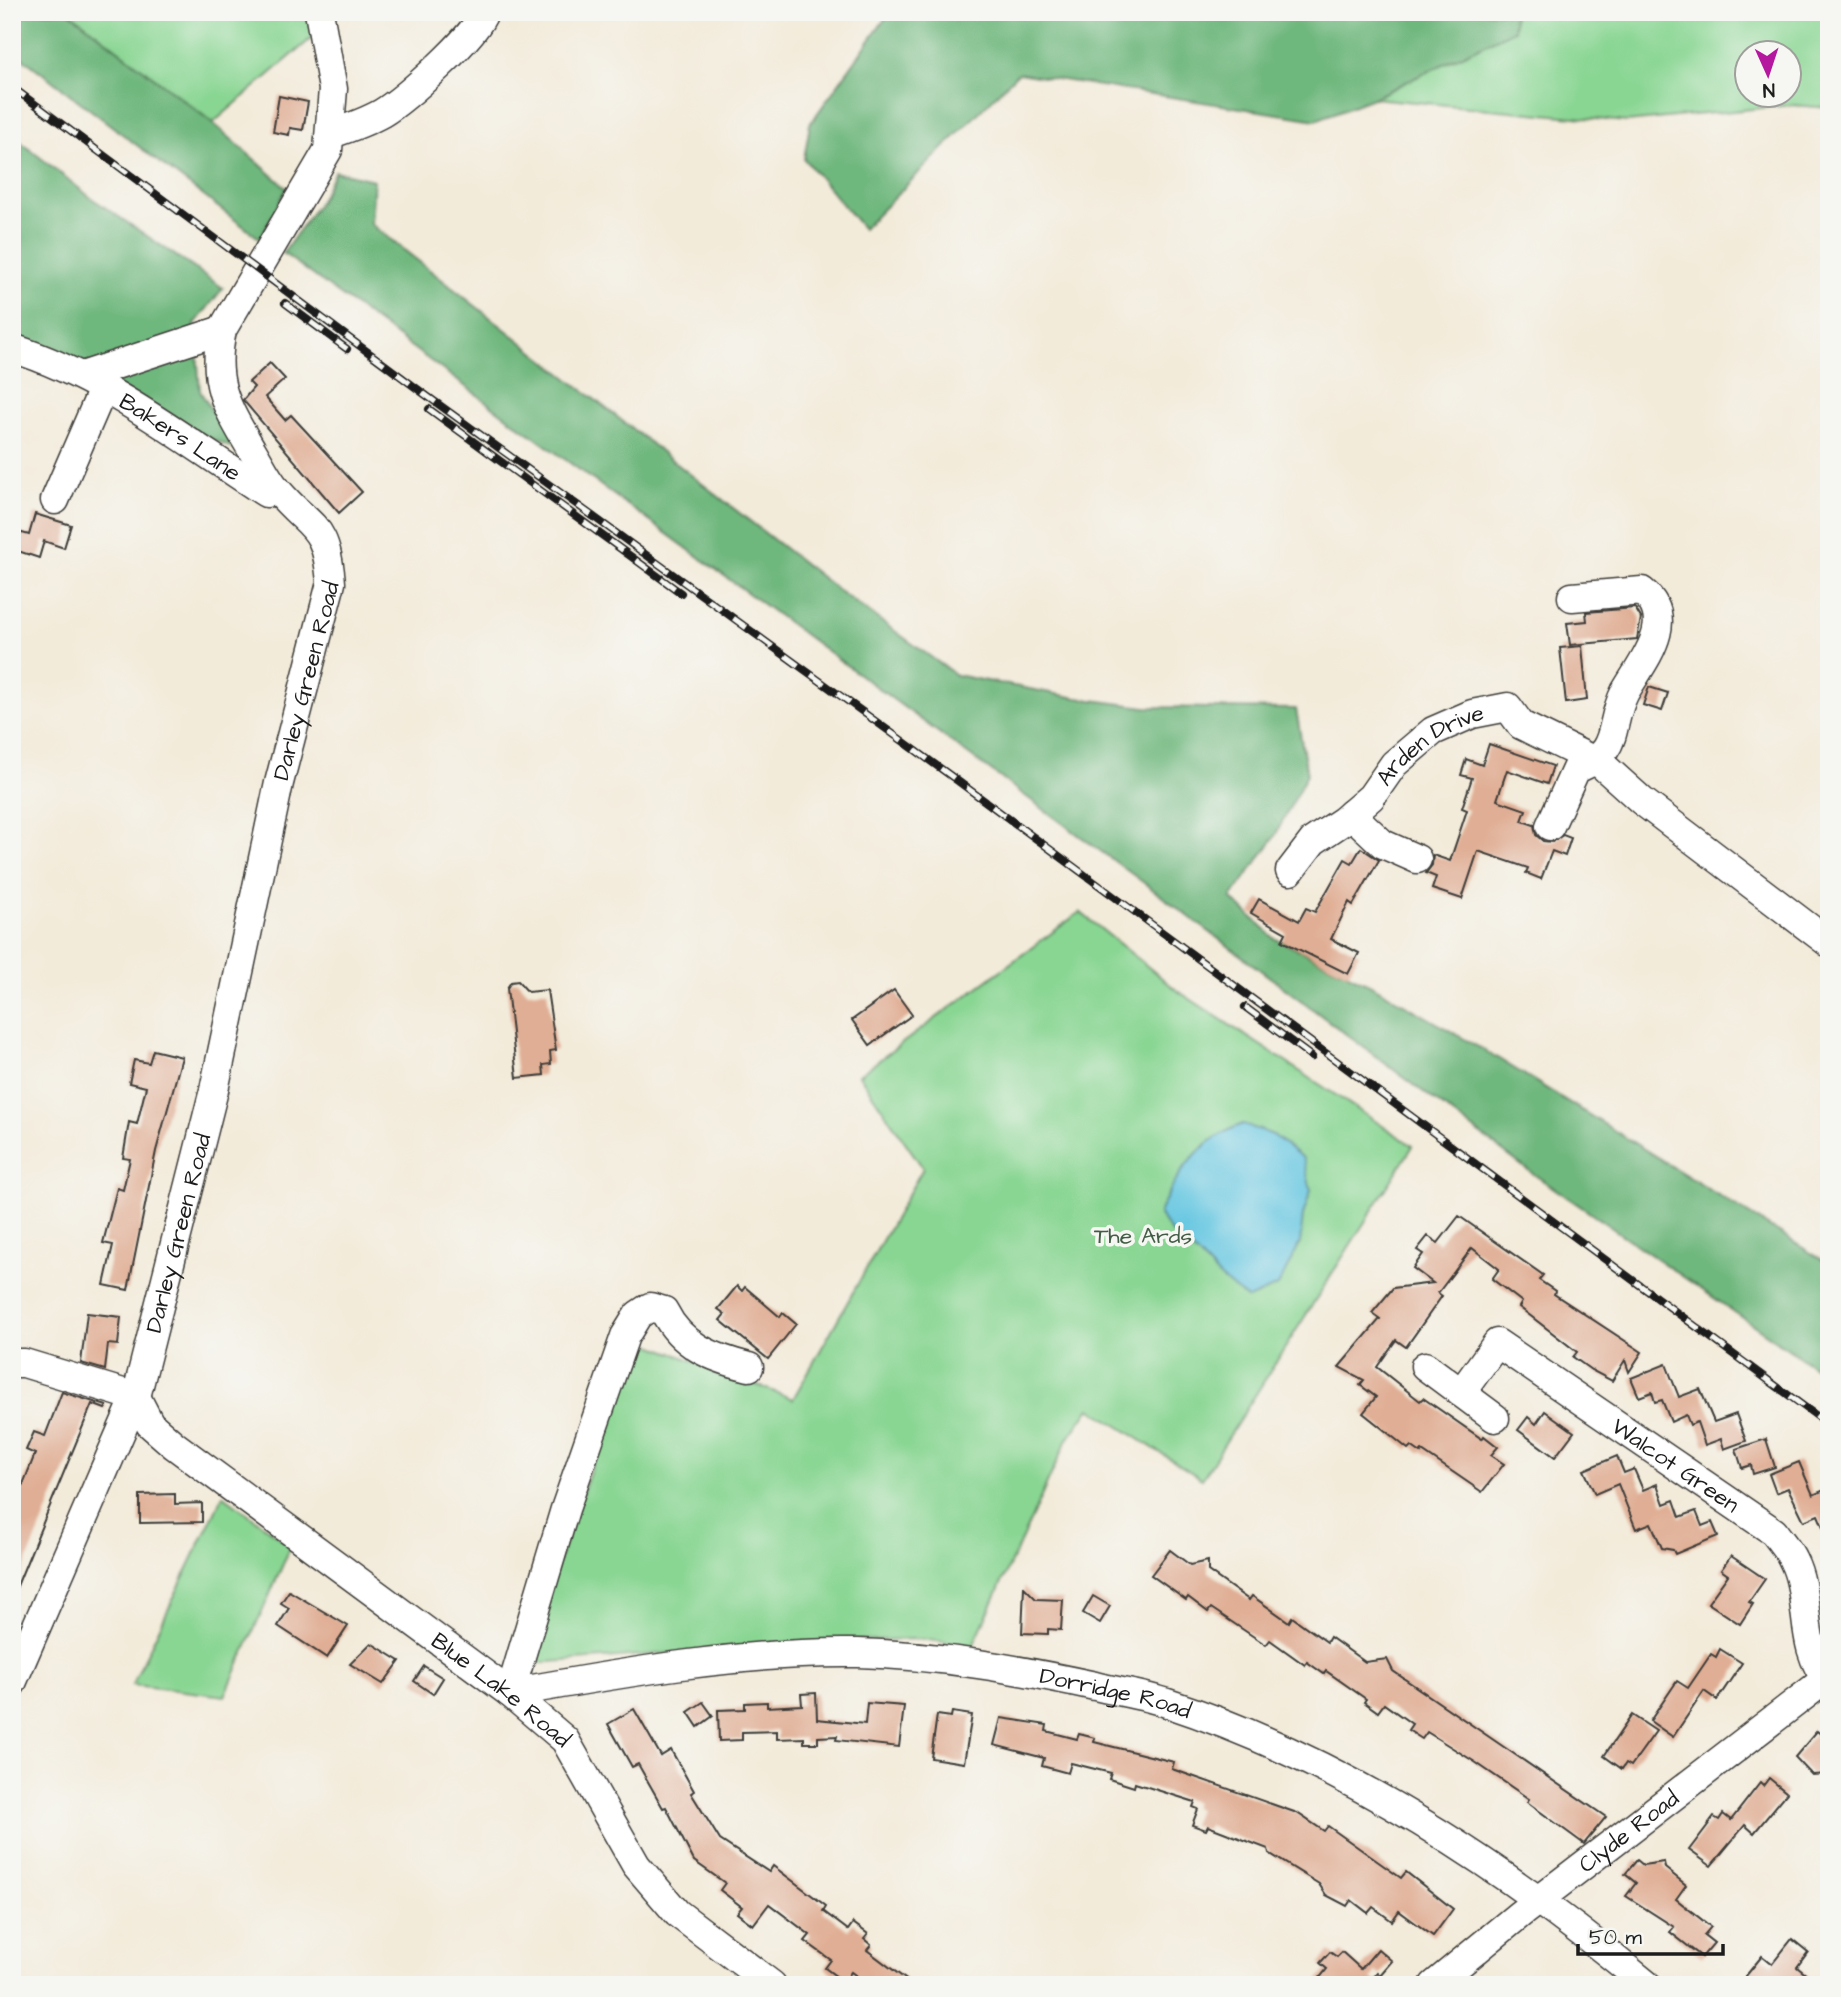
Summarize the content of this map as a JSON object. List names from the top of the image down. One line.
{"streets":{"street":["Bakers Lane","Darley Green Road","Arden Drive","Walcot Green","Blue Lake Road","Dorridge Road","Clyde Road"]},"crossings":[["Bakers Lane","Darley Green Road"],["Darley Green Road","Blue Lake Road"],["Walcot Green","Clyde Road"],["Blue Lake Road","Dorridge Road"],["Dorridge Road","Clyde Road"]],"parks":["The Ards"],"scale_bar":"50 m","north":"bottom"}
